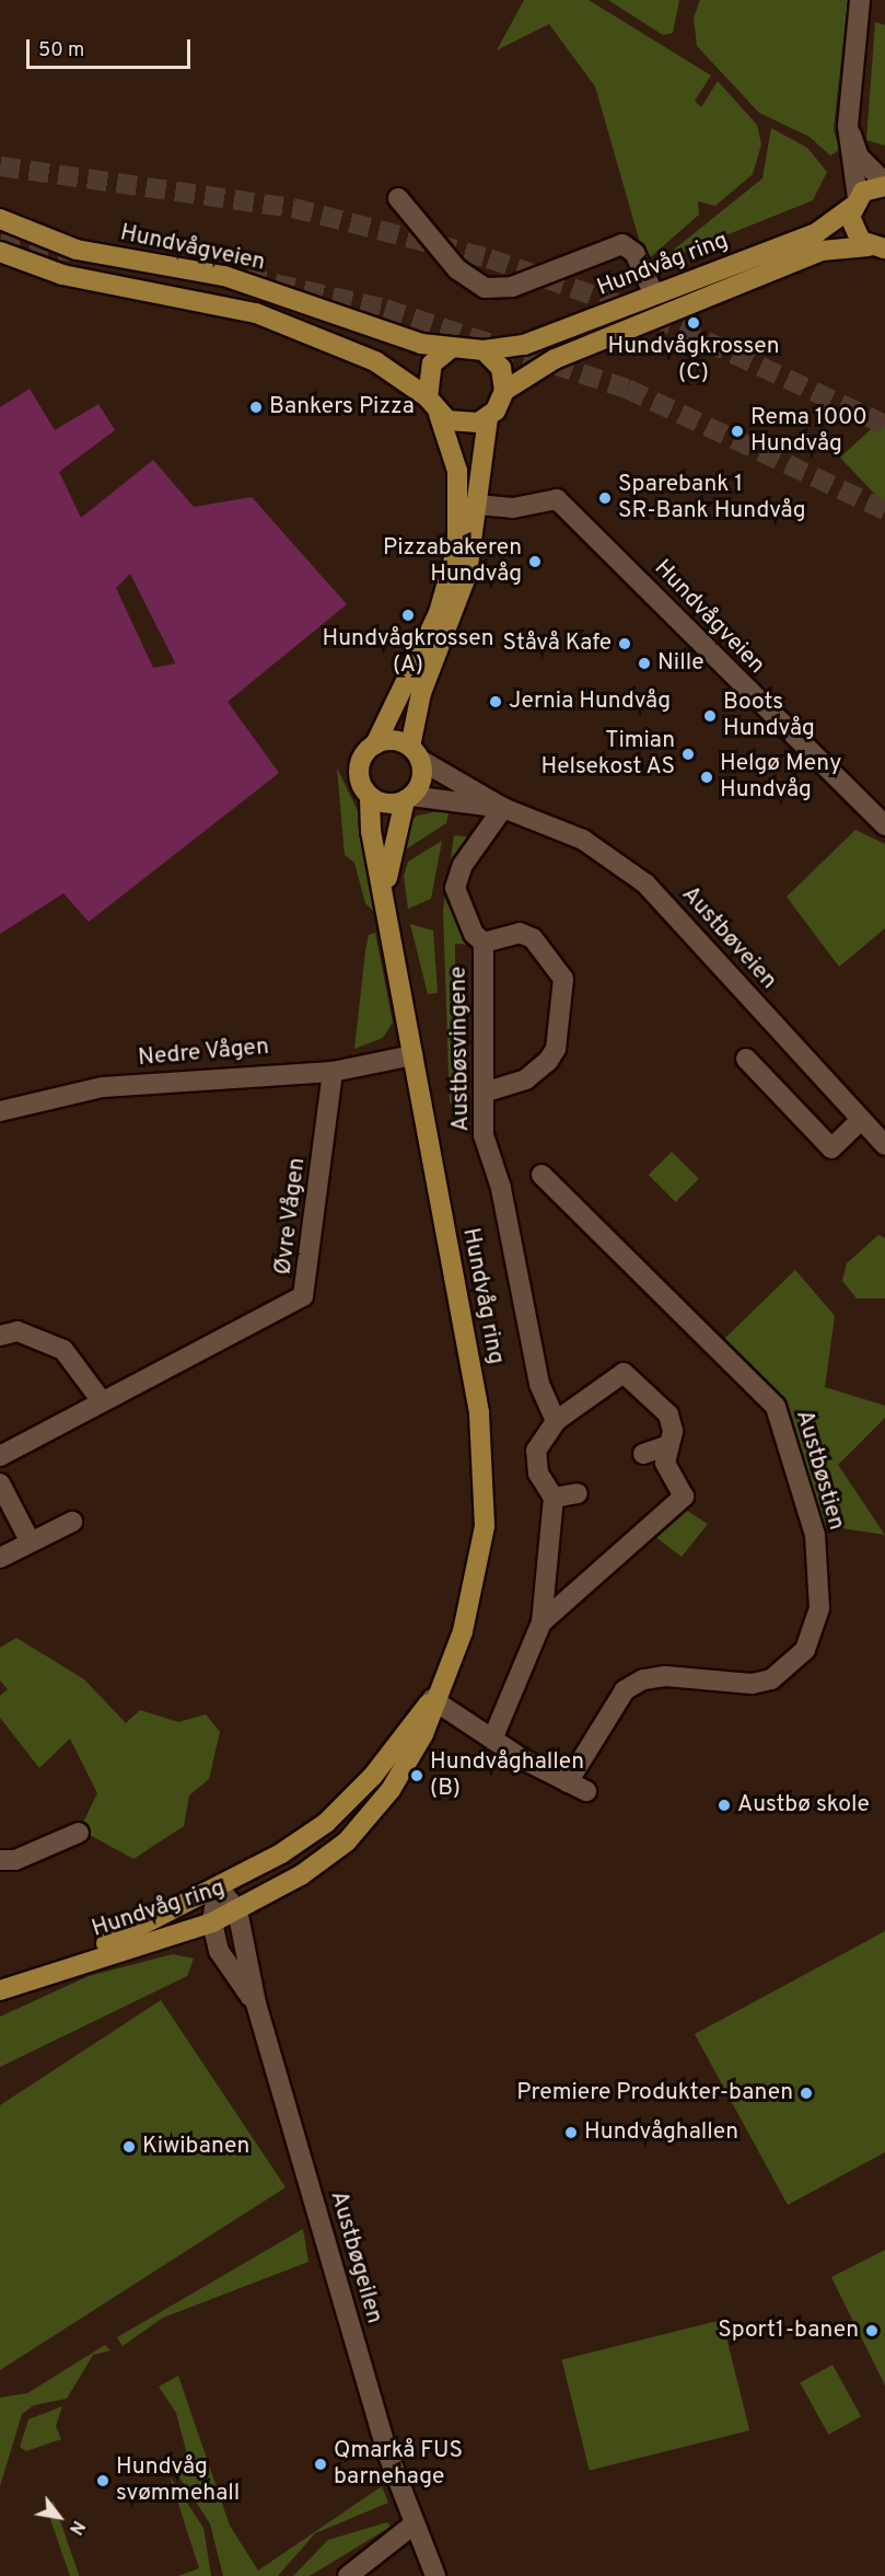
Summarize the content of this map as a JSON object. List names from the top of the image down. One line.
{"streets":{"main road":["Hundvågveien","Hundvåg ring"],"street":["Austbøveien","Austbøsvingene","Nedre Vågen","Øvre Vågen","Austbøstien","Austbøgeilen"]},"crossings":[["Hundvågveien","Hundvåg ring"],["Hundvåg ring","Austbøveien"],["Hundvåg ring","Nedre Vågen"],["Hundvåg ring","Austbøgeilen"],["Austbøveien","Austbøsvingene"],["Nedre Vågen","Øvre Vågen"]],"places":["Hundvågkrossen (C)","Bankers Pizza","Rema 1000 Hundvåg","Sparebank 1 SR-Bank Hundvåg","Pizzabakeren Hundvåg","Hundvågkrossen (A)","Ståvå Kafe","Nille","Jernia Hundvåg","Boots Hundvåg","Timian Helsekost AS","Helgø Meny Hundvåg","Hundvåghallen (B)","Austbø skole","Premiere Produkter-banen","Hundvåghallen","Kiwibanen","Sport1-banen","Qmarkå FUS barnehage","Hundvåg svømmehall"],"scale_bar":"50 m","north":"bottom right"}
